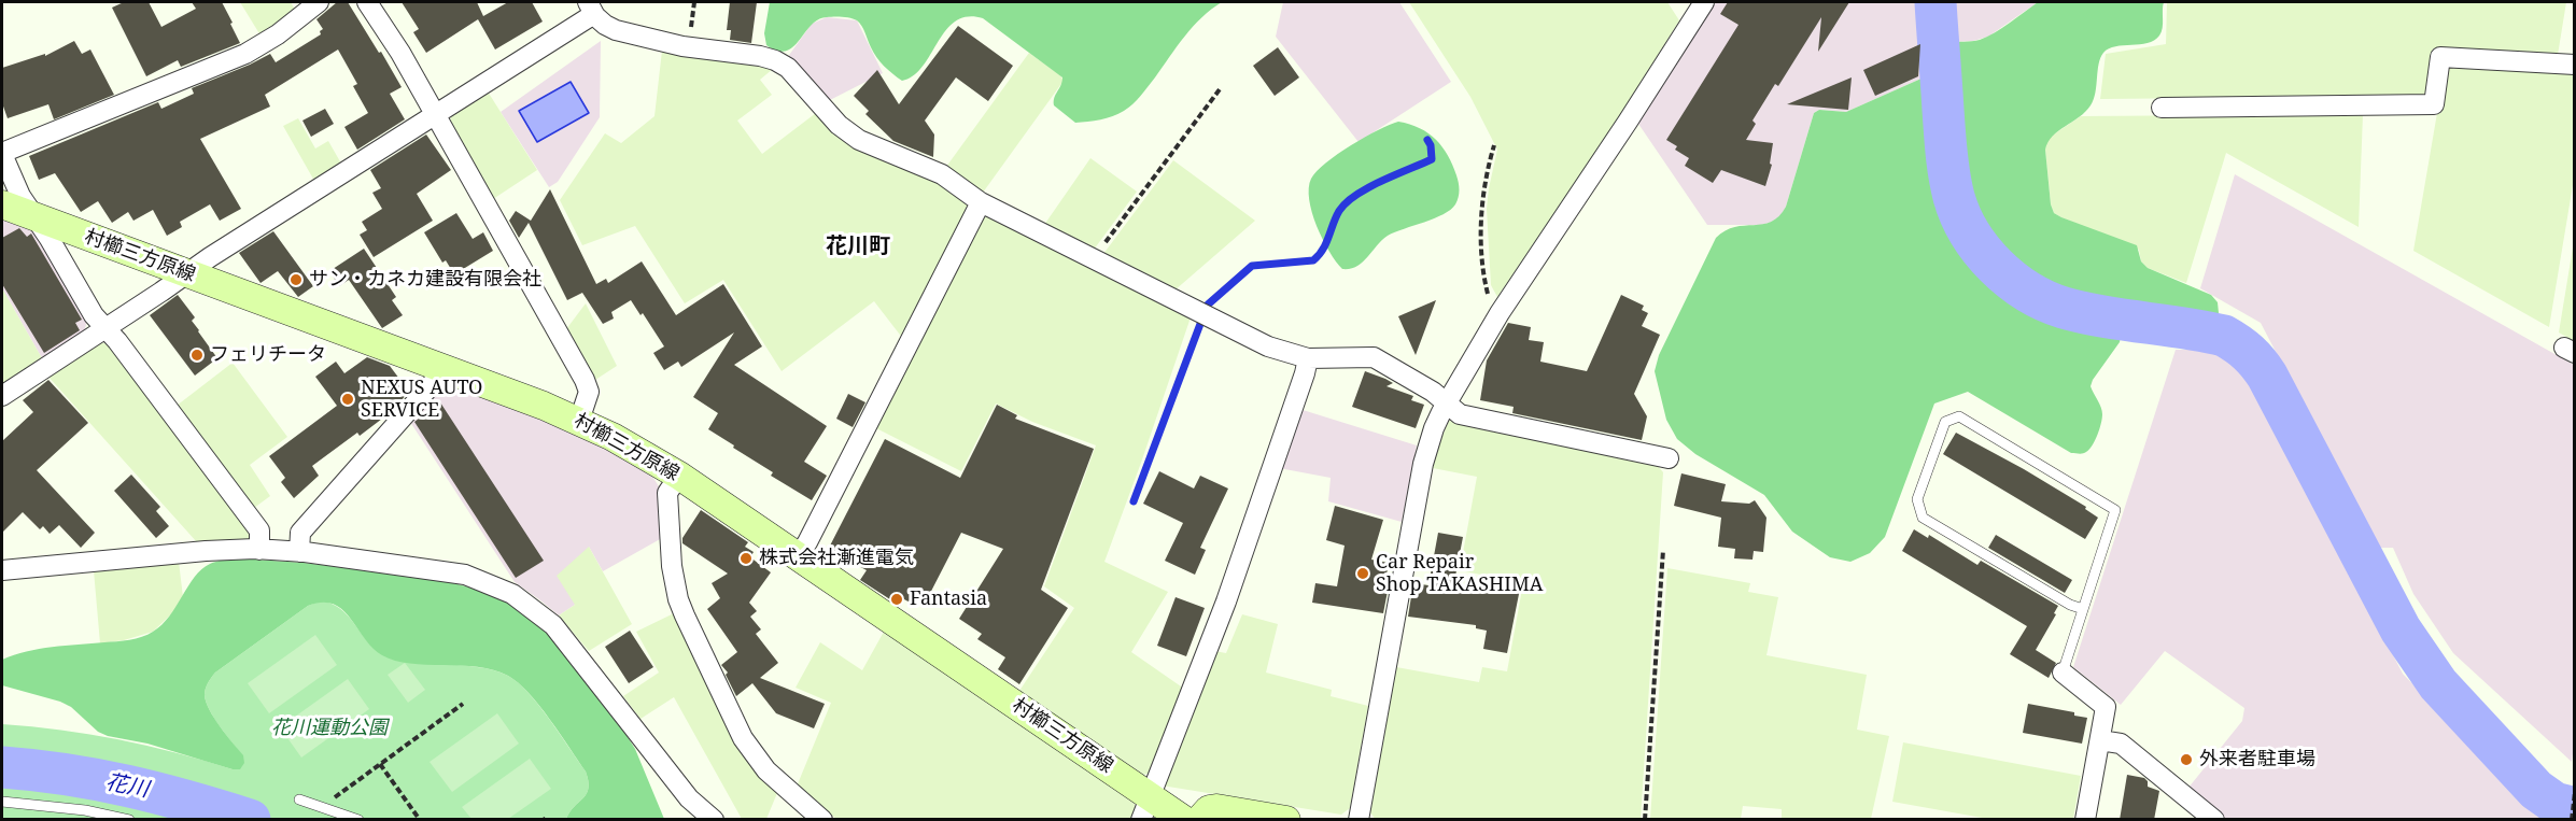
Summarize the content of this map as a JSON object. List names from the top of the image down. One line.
{"streets":{"main road":["村櫛三方原線"]},"districts":["花川町"],"water":["花川"],"parks":["花川運動公園"],"places":["サン・カネカ建設有限会社","フェリチータ","NEXUS AUTO SERVICE","株式会社漸進電気","Car Repair Shop TAKASHIMA","Fantasia","外来者駐車場"]}
